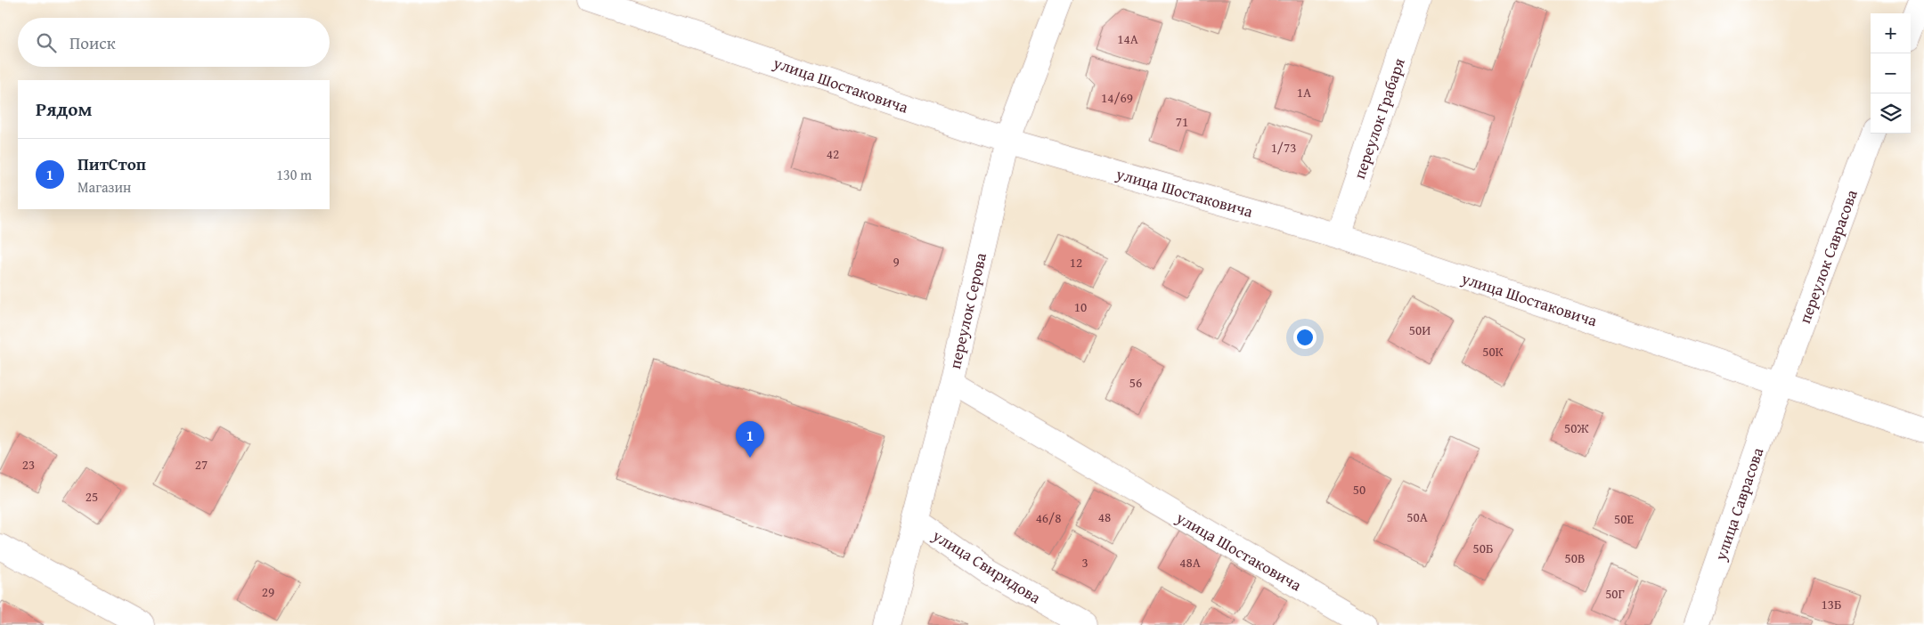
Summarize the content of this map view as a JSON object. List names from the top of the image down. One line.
{"streets":{"street":["улица Шостаковича","переулок Грабаря","переулок Саврасова","переулок Серова","улица Саврасова","улица Свиридова"]},"crossings":[["улица Шостаковича","переулок Грабаря"],["улица Шостаковича","переулок Саврасова"],["улица Шостаковича","переулок Серова"],["улица Шостаковича","улица Саврасова"],["переулок Саврасова","улица Саврасова"],["переулок Серова","улица Свиридова"]],"house_numbers":["14А","1А","14/69","71","1/73","42","9","12","10","50И","50К","56","50Ж","23","27","50","25","48","50А","46/8","50Е","50Б","50В","3","48А","29","50Г","13Б"],"page":{"map_buttons":["+","−"],"search":"Поиск","heading":"Рядом","list":[{"mark":"1","name":"ПитСтоп","note":"Магазин","value":"130 m"}],"pins":"1"}}
